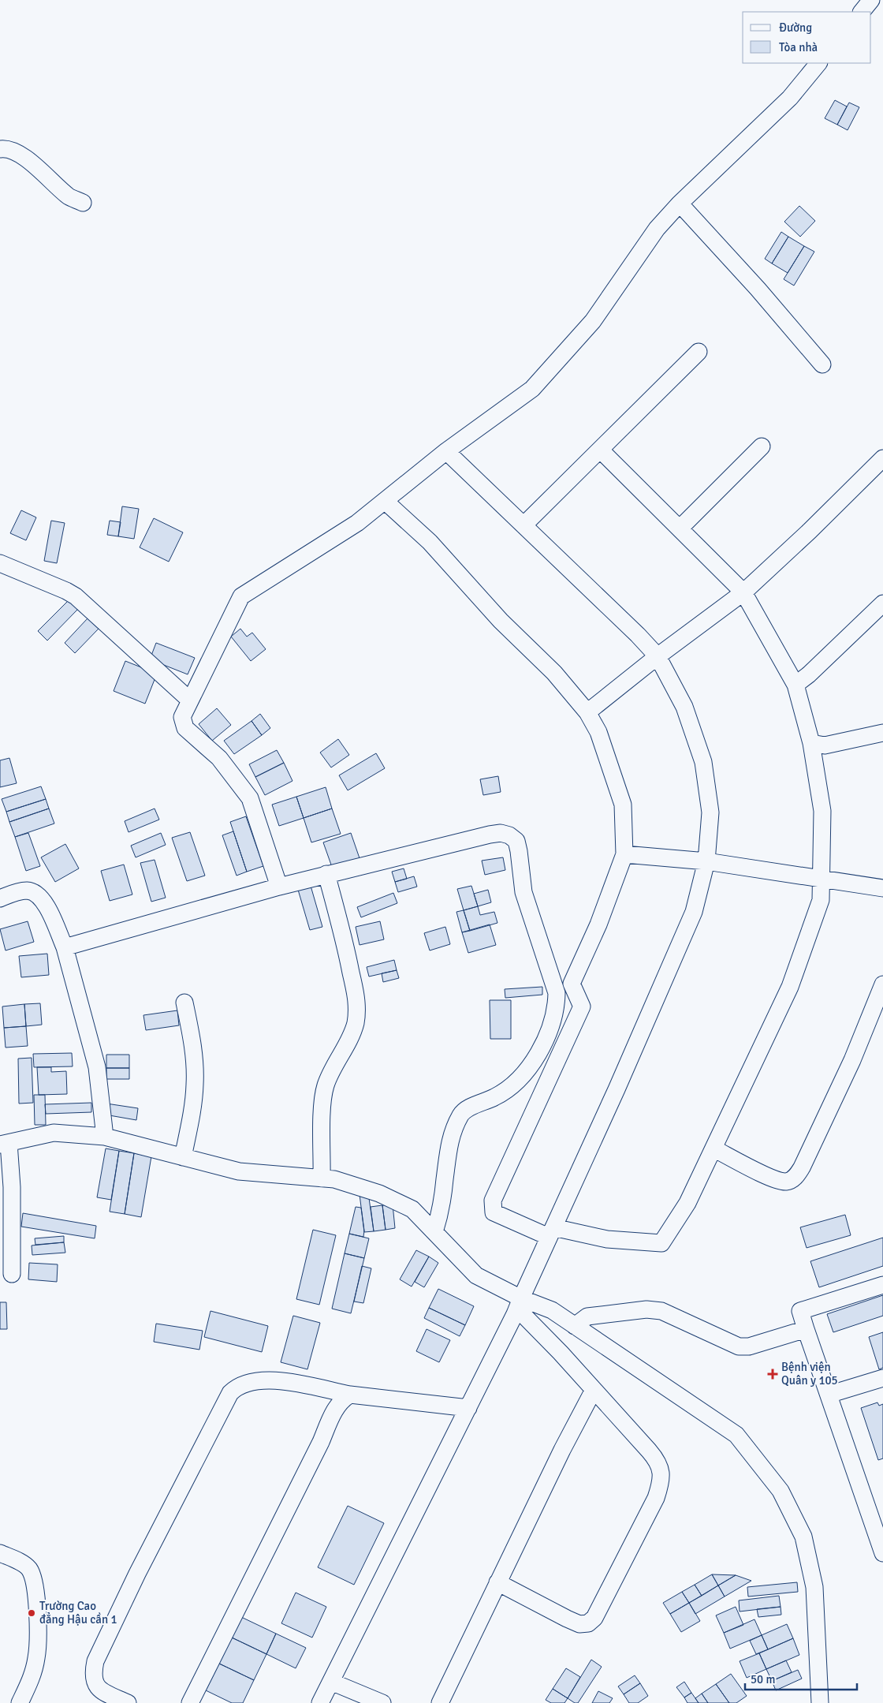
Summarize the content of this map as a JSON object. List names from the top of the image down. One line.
{"places":{"health":["Bệnh viện Quân y 105"],"other":["Trường Cao đẳng Hậu cần 1"]},"legend":["Đường","Tòa nhà"],"scale_bar":"50 m"}
